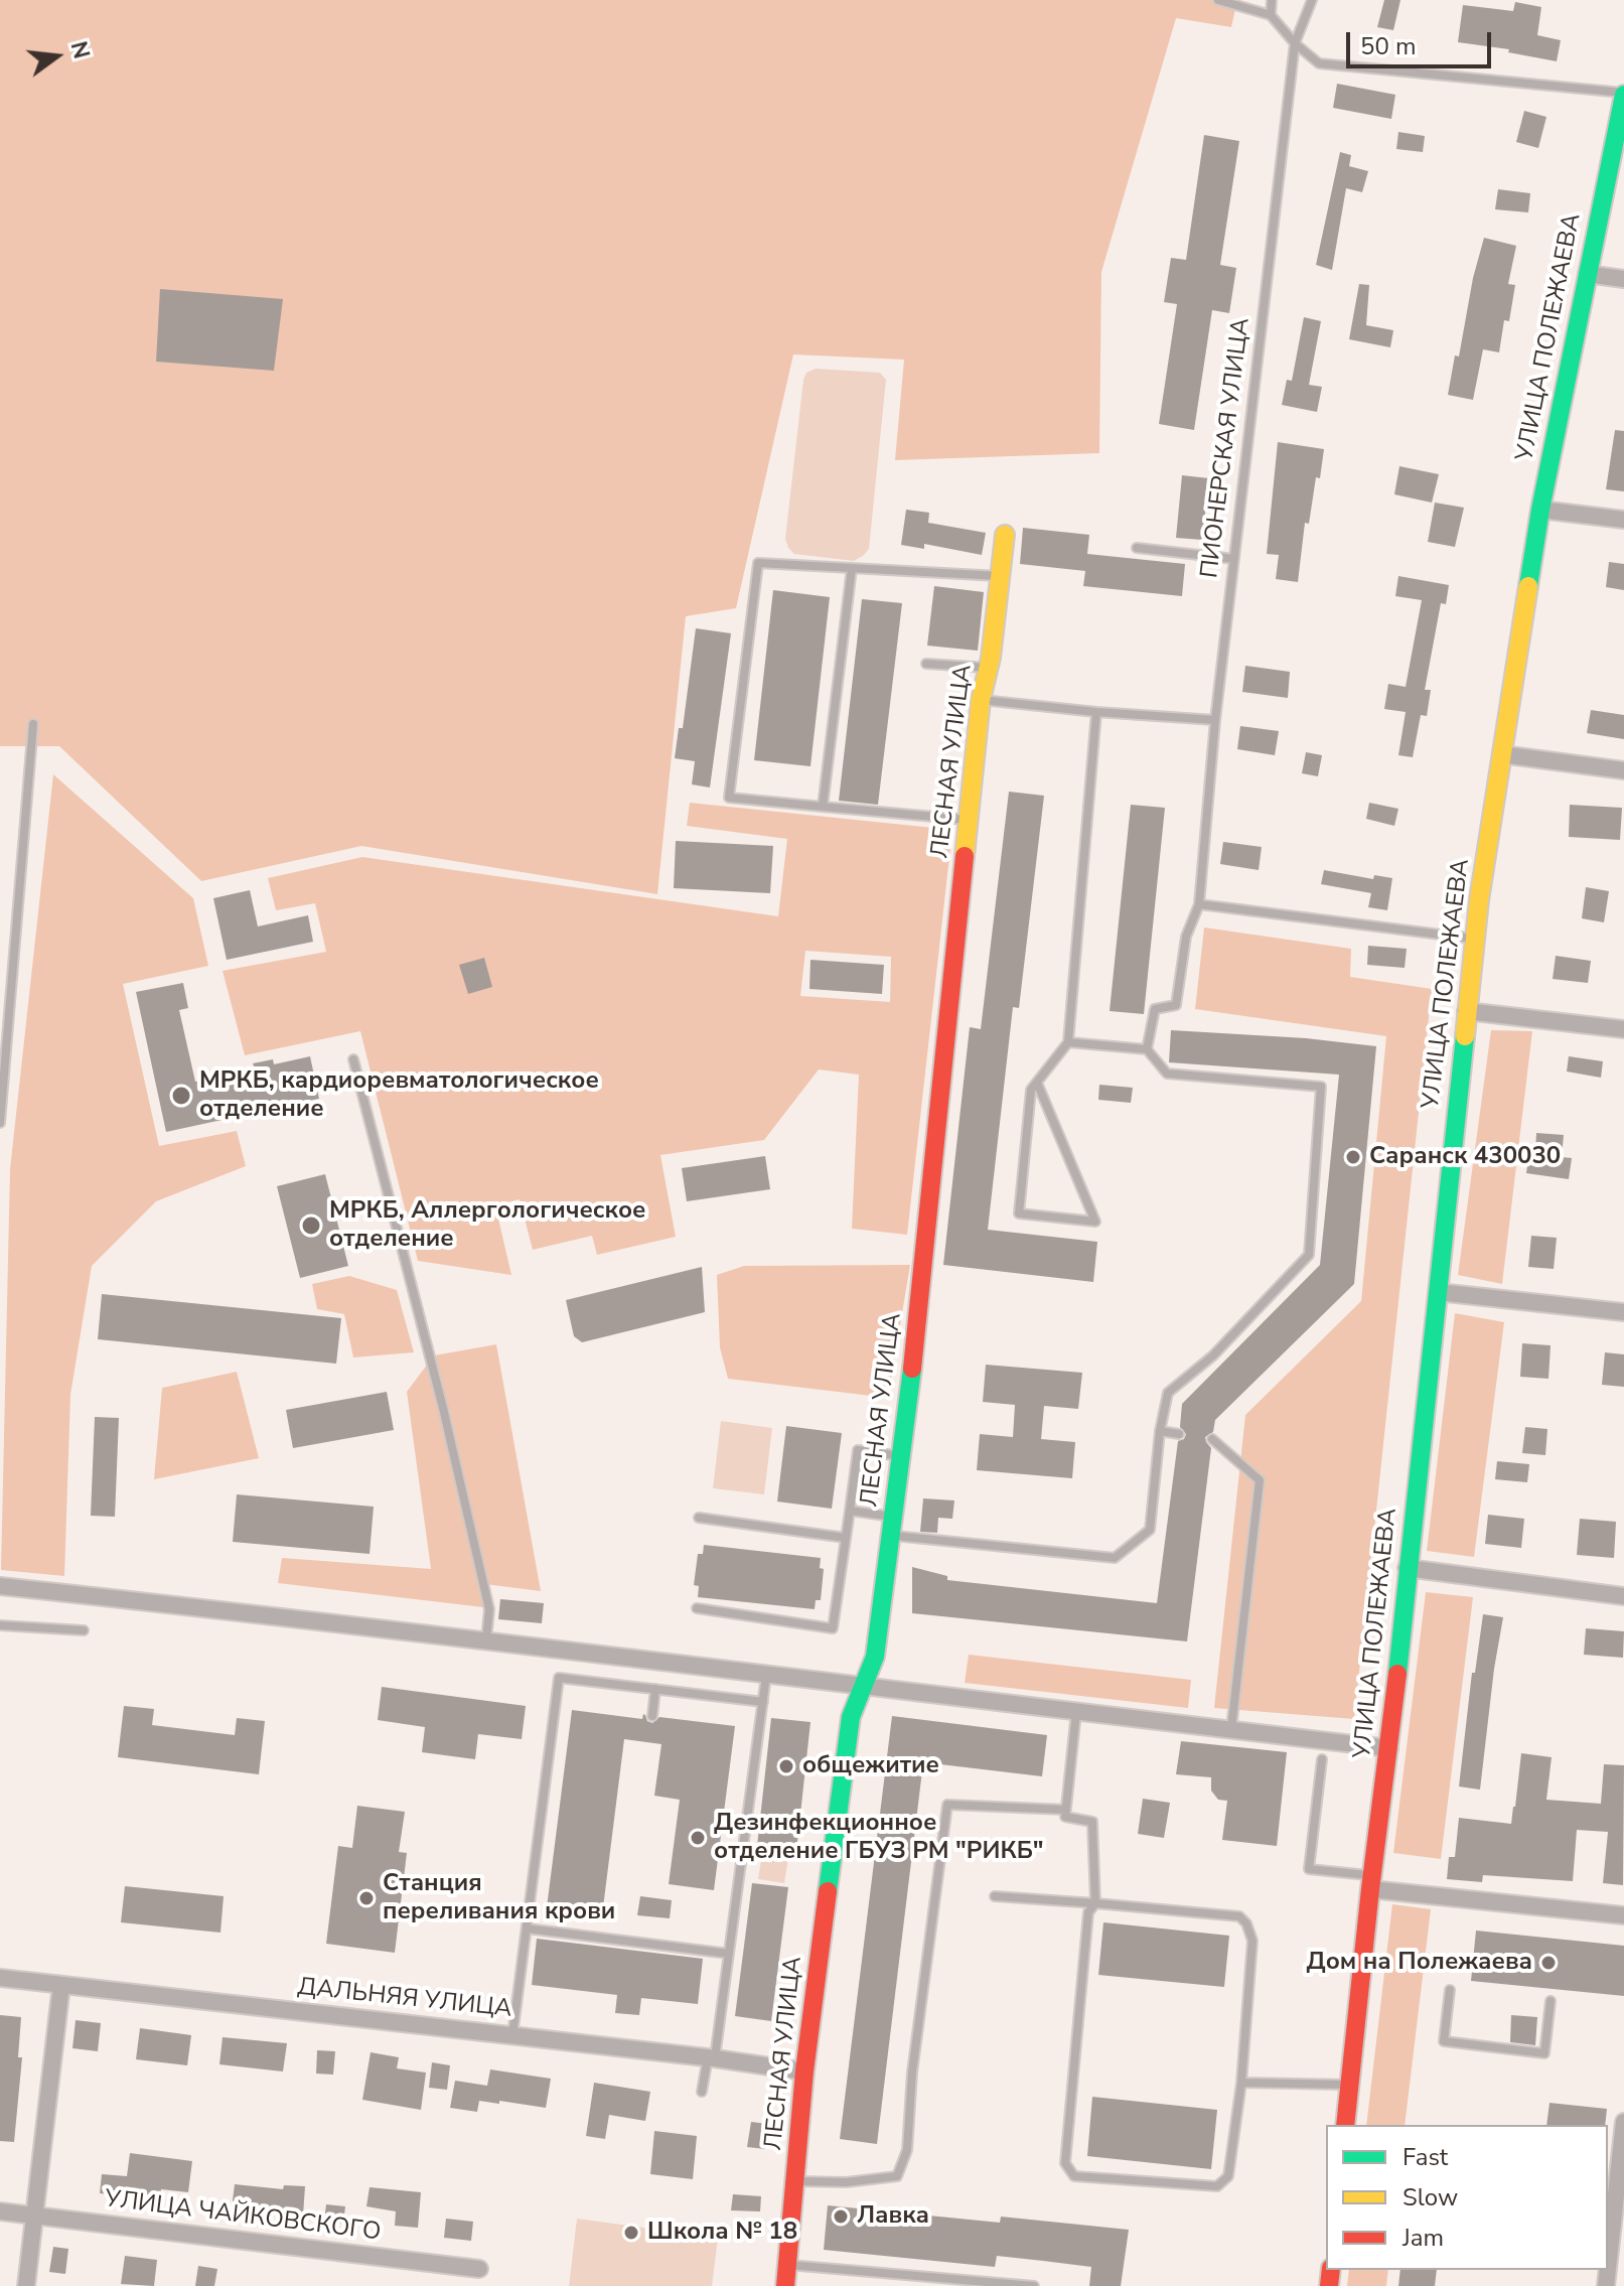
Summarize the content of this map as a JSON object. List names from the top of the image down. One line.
{"streets":{"main road":["УЛИЦА ПОЛЕЖАЕВА","ЛЕСНАЯ УЛИЦА"],"street":["ДАЛЬНЯЯ УЛИЦА","УЛИЦА ЧАЙКОВСКОГО"],"lane":["ПИОНЕРСКАЯ УЛИЦА"]},"crossings":[["ЛЕСНАЯ УЛИЦА","ДАЛЬНЯЯ УЛИЦА"]],"places":["МРКБ, кардиоревматологическое отделение","Саранск 430030","МРКБ, Аллергологическое отделение","общежитие","Дезинфекционное отделение ГБУЗ РМ \"РИКБ\"","Станция переливания крови","Дом на Полежаева","Лавка","Школа № 18"],"legend":["Fast","Slow","Jam"],"scale_bar":"50 m","north":"right"}
